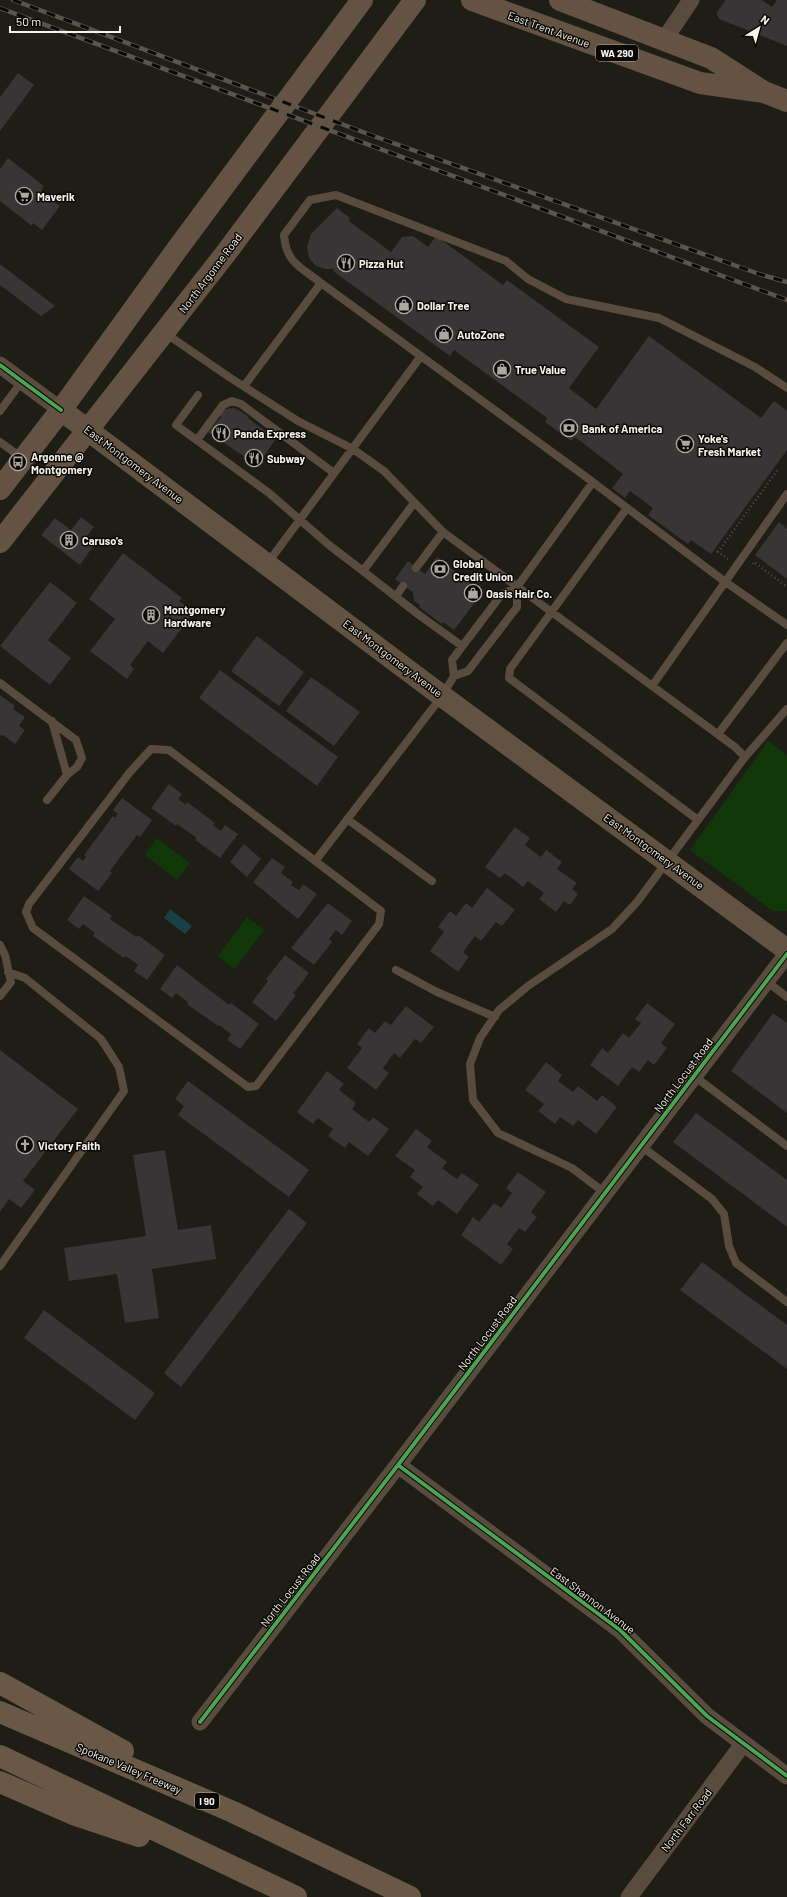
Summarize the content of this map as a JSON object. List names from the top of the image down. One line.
{"streets":{"highway":["Spokane Valley Freeway","I 90"],"main road":["East Trent Avenue","WA 290","North Argonne Road","East Montgomery Avenue"],"street":["North Locust Road","East Shannon Avenue","North Farr Road"]},"crossings":[["North Argonne Road","East Montgomery Avenue"],["North Locust Road","East Shannon Avenue"],["East Shannon Avenue","North Farr Road"]],"places":{"supermarket":["Maverik","Yoke's Fresh Market"],"restaurant":["Pizza Hut","Panda Express","Subway"],"shop":["Dollar Tree","AutoZone","True Value","Oasis Hair Co."],"bank":["Bank of America","Global Credit Union"],"bus stop":["Argonne @ Montgomery"],"building":["Caruso's","Montgomery Hardware"],"church":["Victory Faith"]},"scale_bar":"50 m","north":"top right"}
